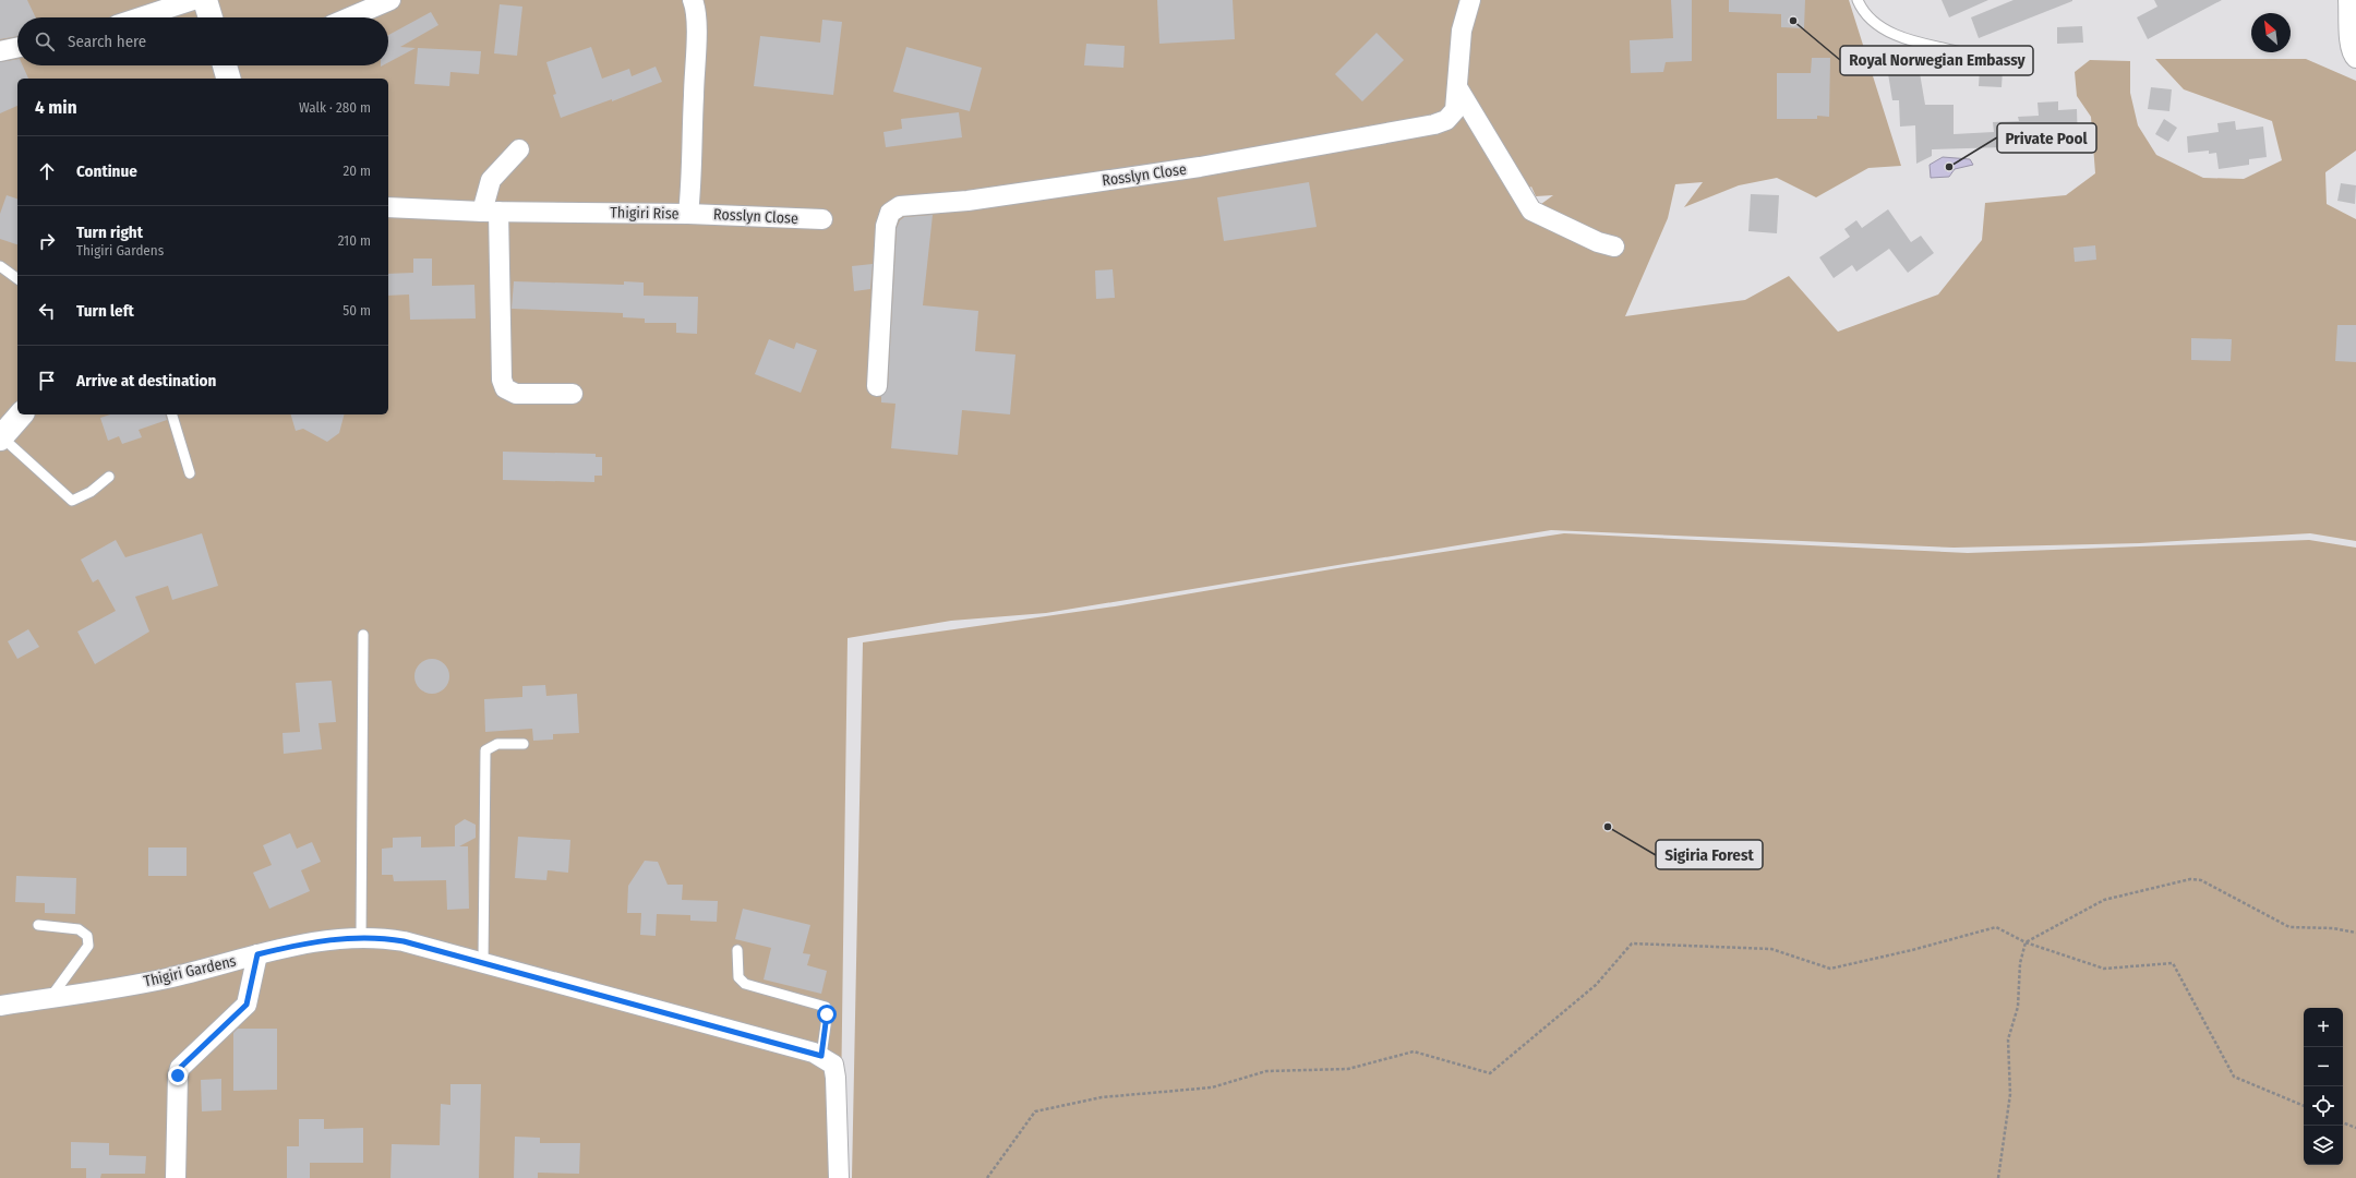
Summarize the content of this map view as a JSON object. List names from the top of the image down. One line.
{"streets":{"street":["Rosslyn Close","Thigiri Rise","Thigiri Gardens"]},"crossings":[["Rosslyn Close","Thigiri Rise"]],"places":["Royal Norwegian Embassy","Private Pool","Sigiria Forest"],"north":"top left","page":{"search":"Search here","heading":["4 min","Walk · 280 m"],"list":[["Continue","20 m"],["Turn right","Thigiri Gardens","210 m"],["Turn left","50 m"],"Arrive at destination"],"map_buttons":["+","−"]}}
